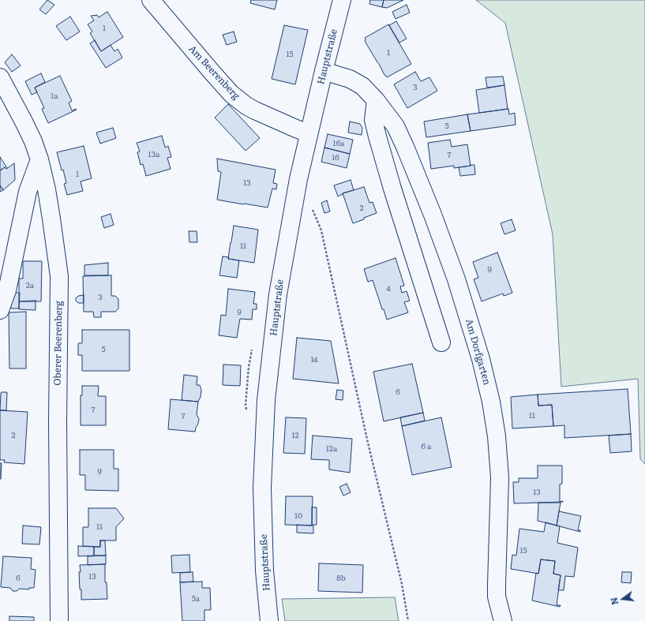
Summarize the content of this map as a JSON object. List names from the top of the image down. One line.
{"streets":{"street":["Hauptstraße","Am Beerenberg","Oberer Beerenberg","Am Dorfgarten"]},"crossings":[["Hauptstraße","Am Beerenberg"],["Hauptstraße","Am Dorfgarten"]],"house_numbers":["1","1","15","3","1a","5","16a","13a","7","16","1","13","2","11","9","2a","4","3","9","5","14","6","7","11","7","2","12","6 a","12a","9","13","10","11","15","13","6","8b","5a"],"north":"left"}
